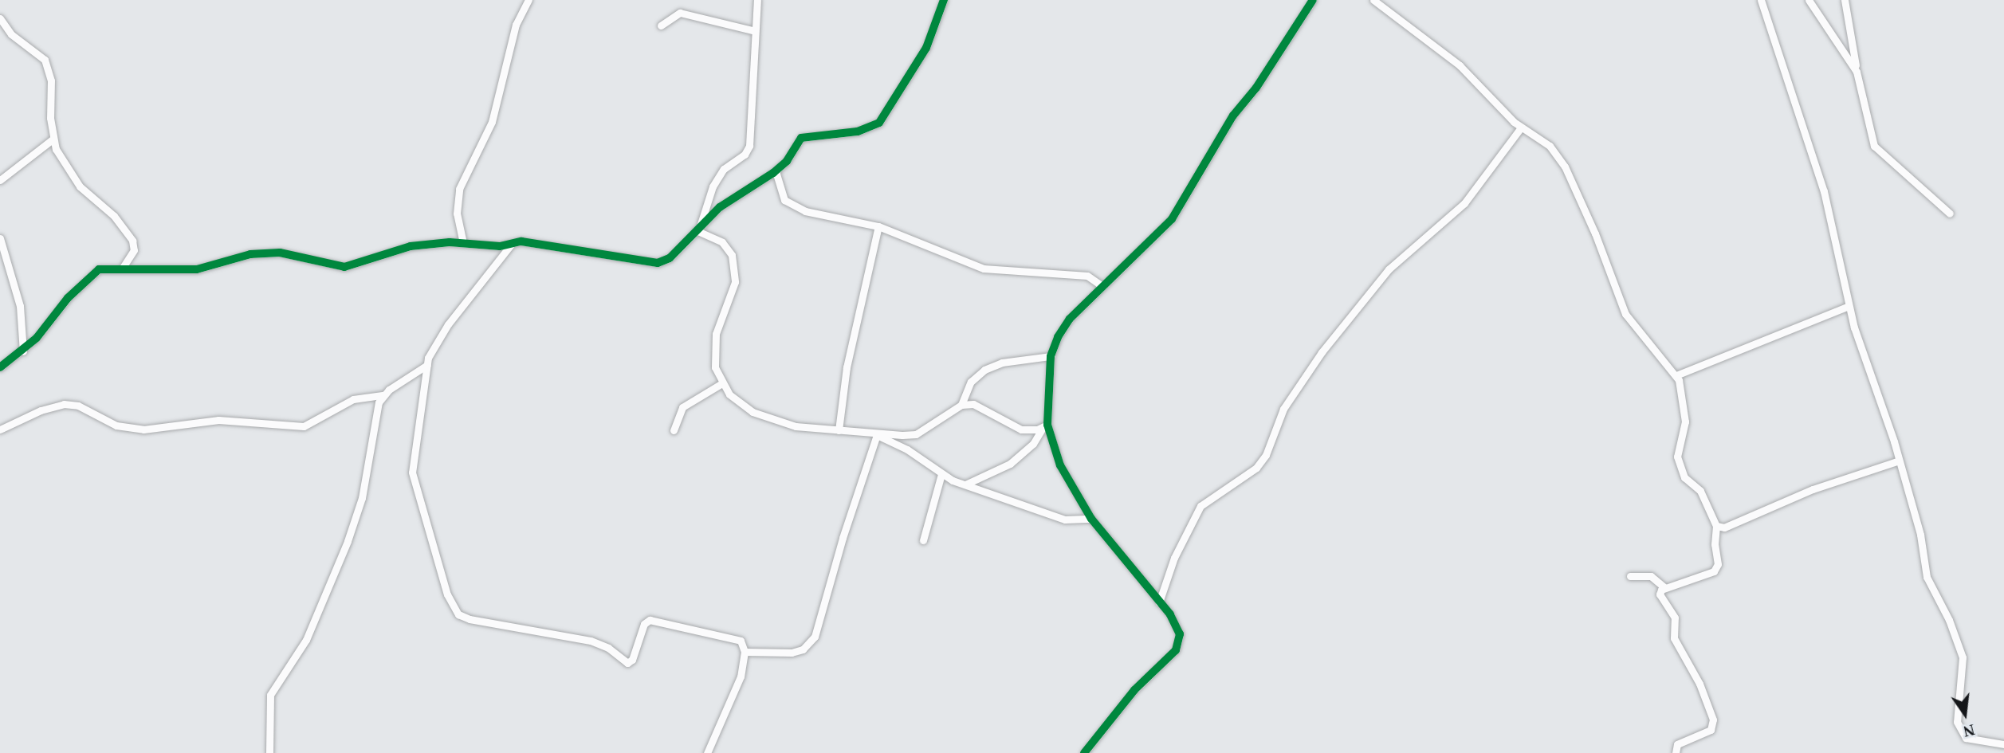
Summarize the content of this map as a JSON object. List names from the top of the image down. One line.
{"north":"bottom"}
